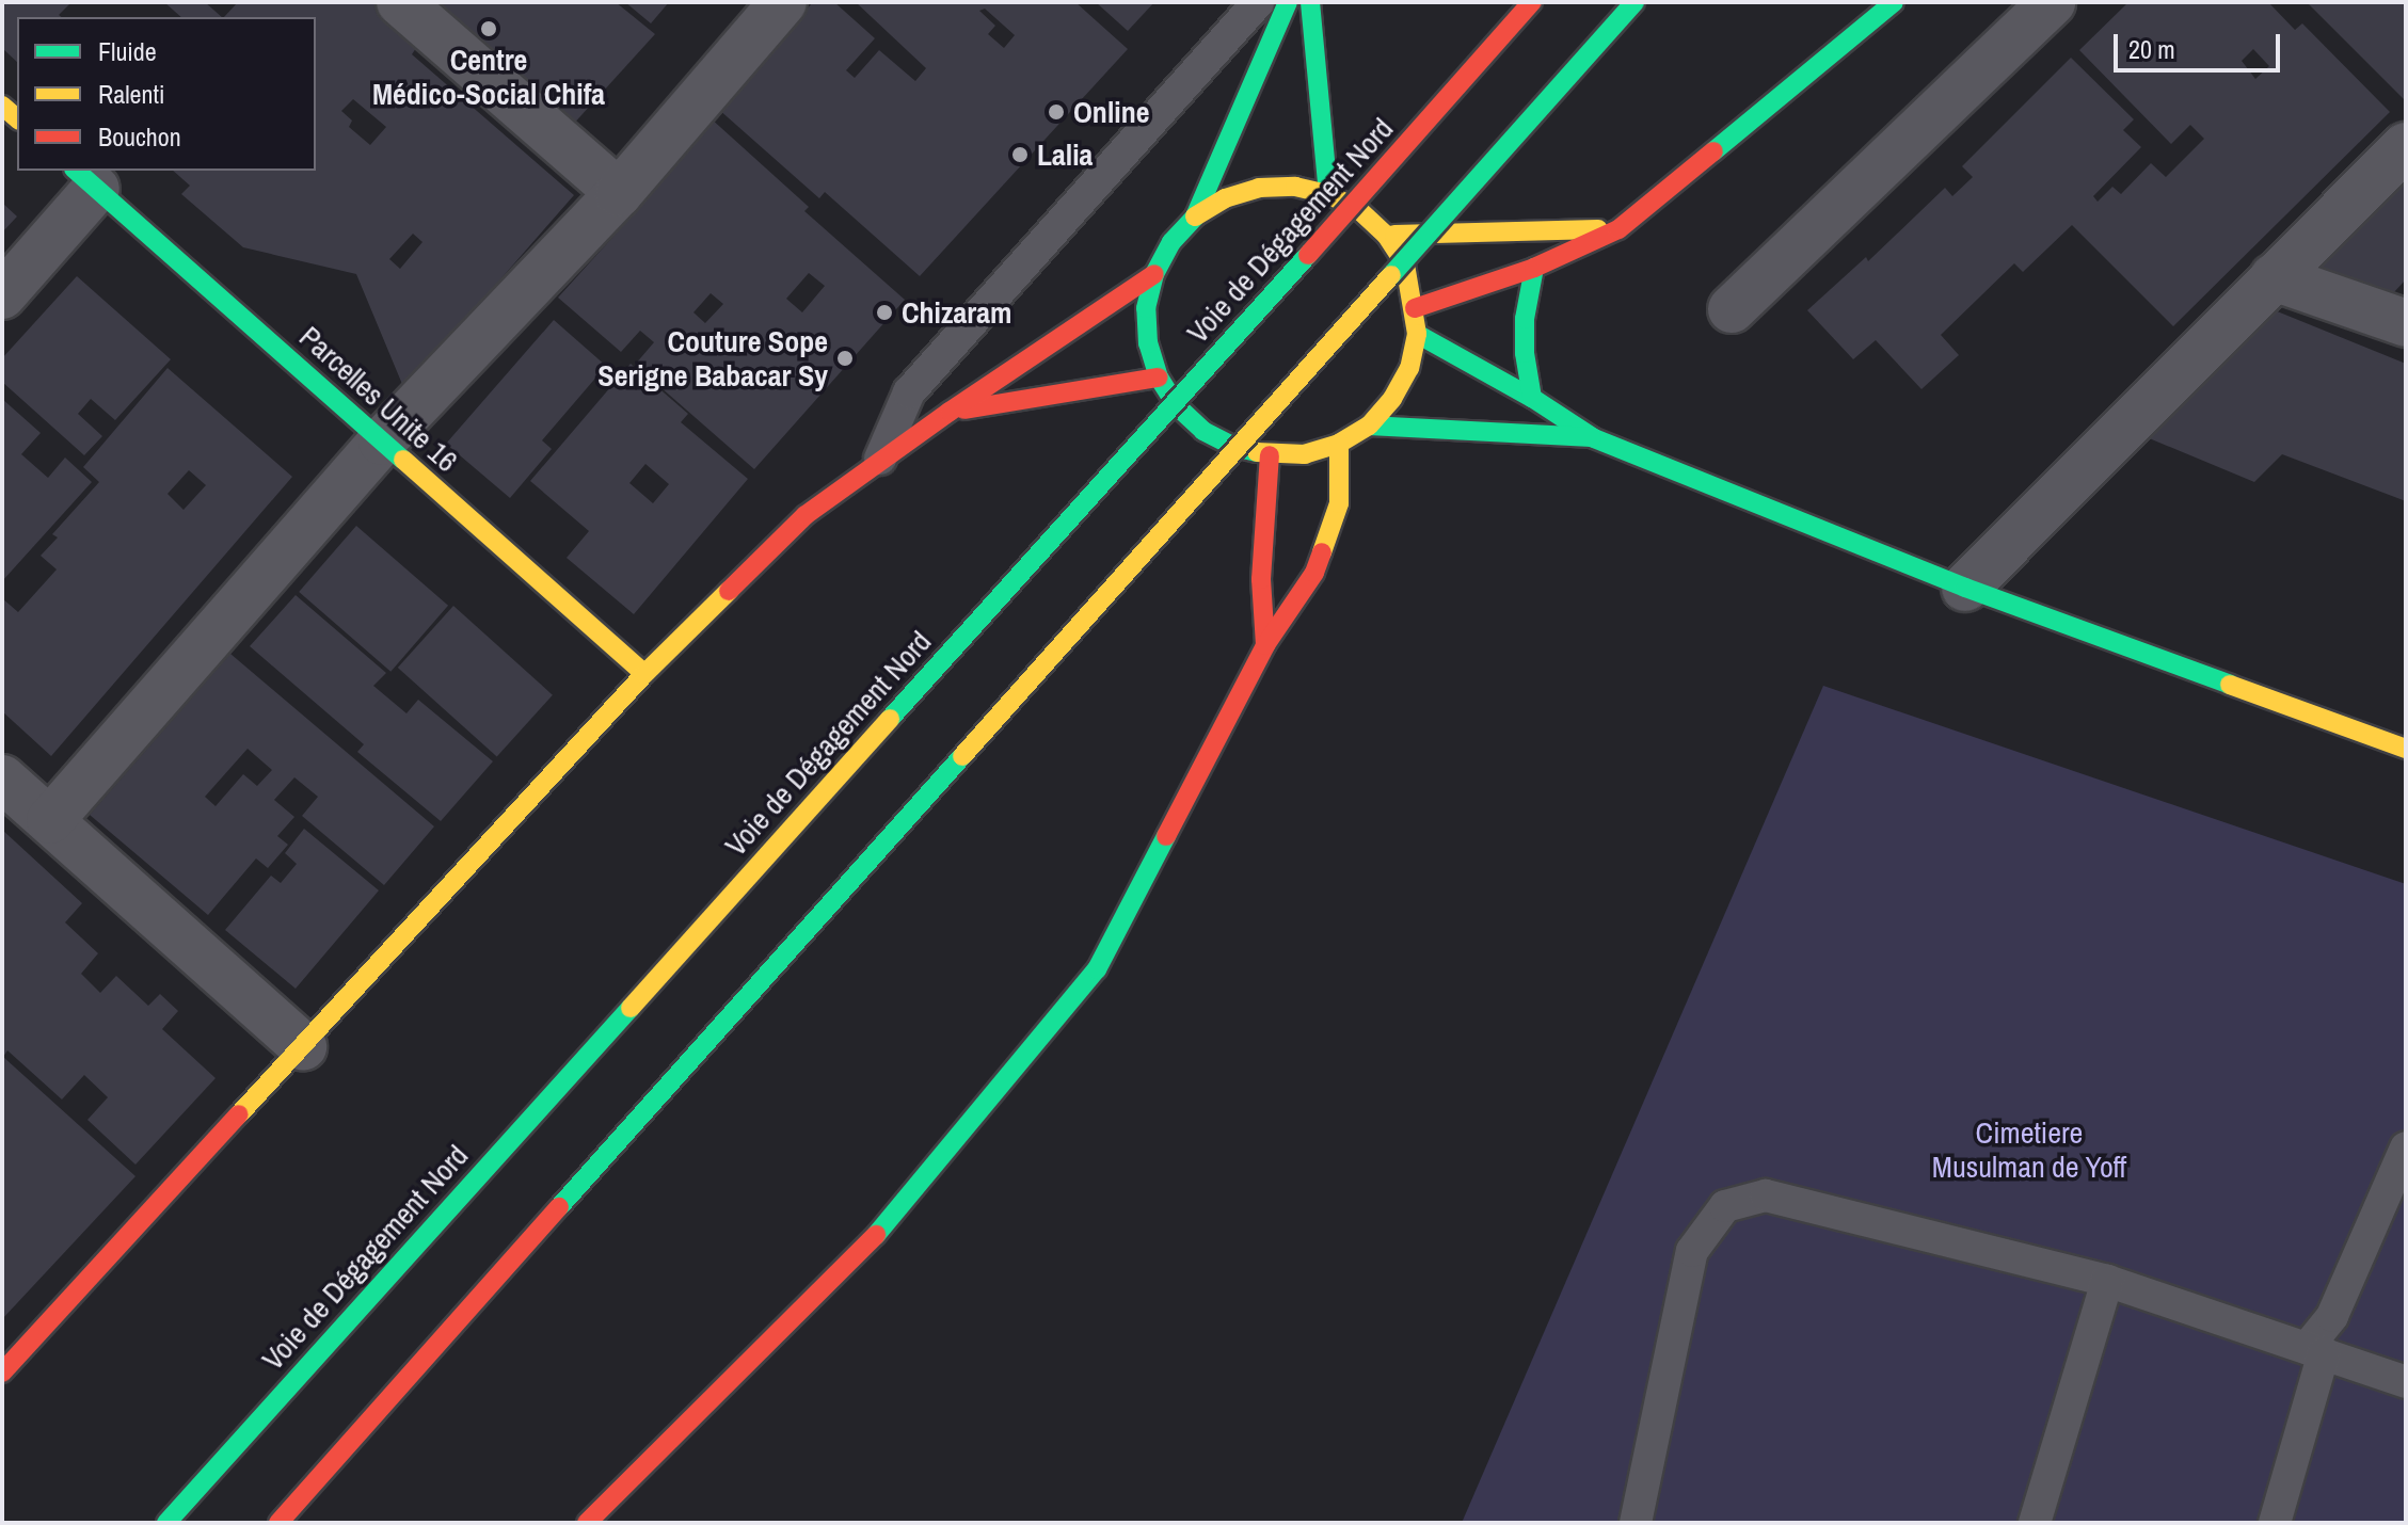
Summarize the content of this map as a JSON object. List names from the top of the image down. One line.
{"streets":{"main road":["Voie de Dégagement Nord","Parcelles Unite 16"]},"parks":["Cimetiere Musulman de Yoff"],"places":["Centre Médico-Social Chifa","Online","Lalia","Chizaram","Couture Sope Serigne Babacar Sy"],"legend":["Fluide","Ralenti","Bouchon"],"scale_bar":"20 m"}
